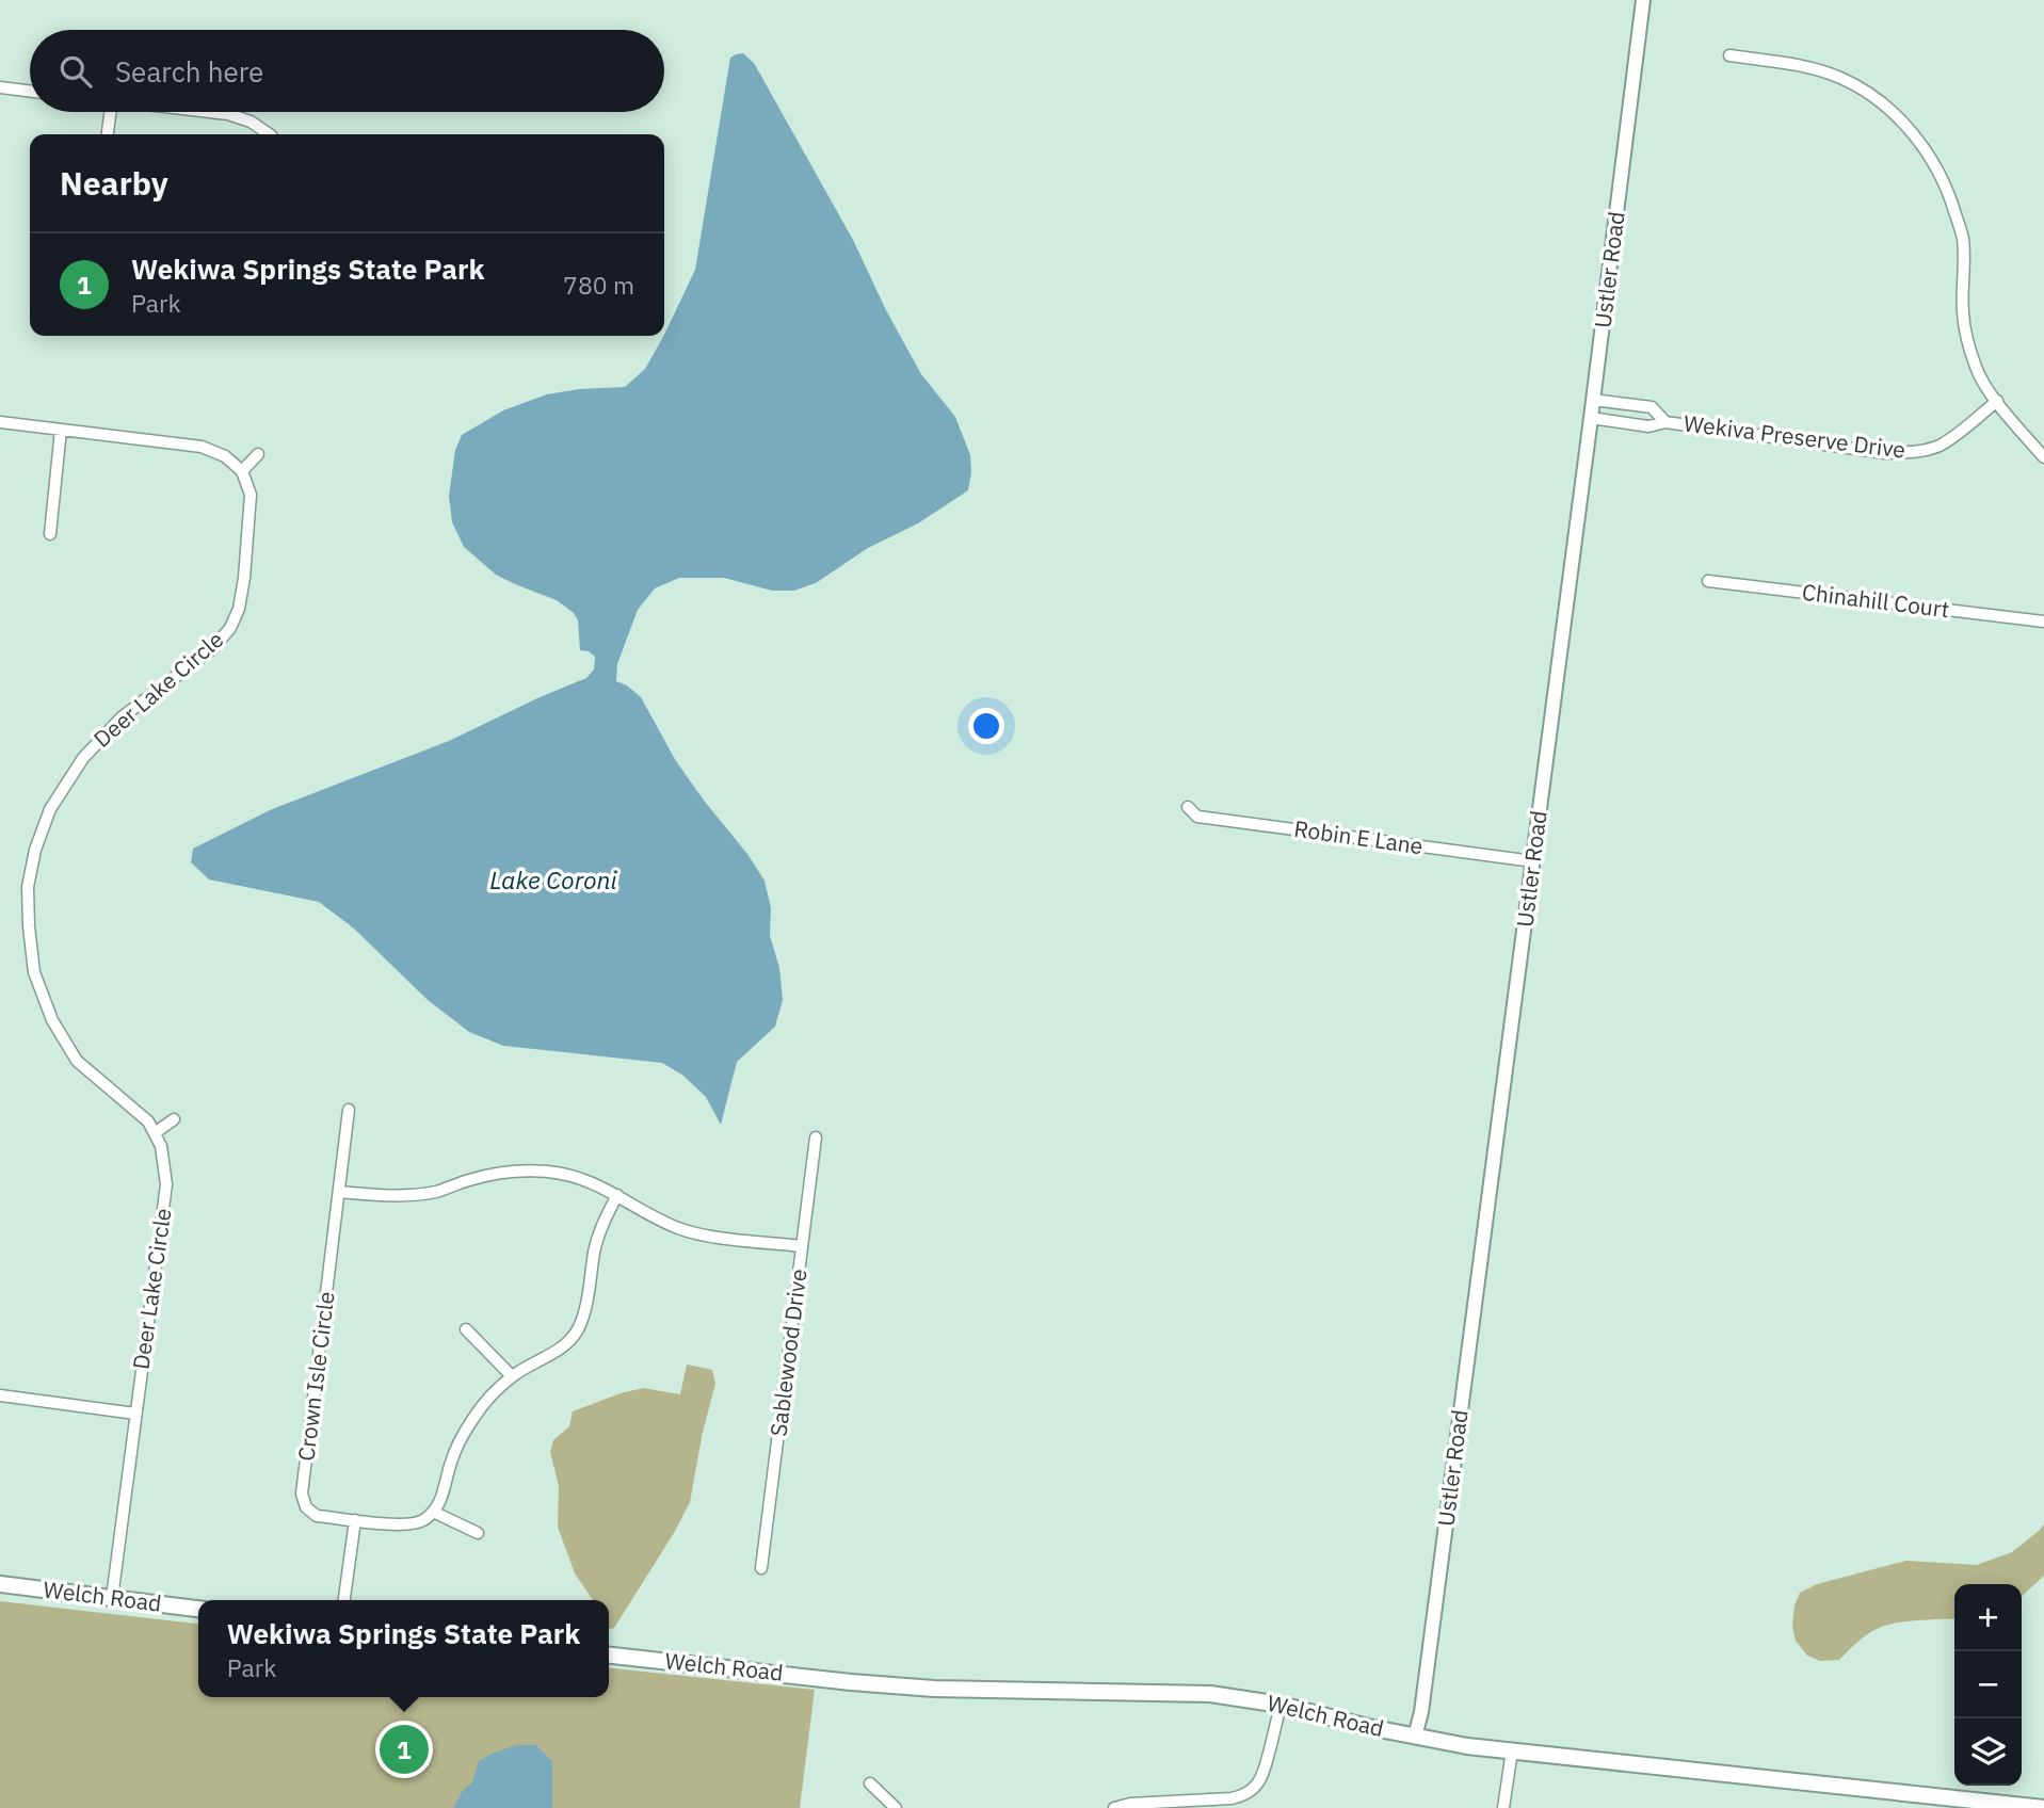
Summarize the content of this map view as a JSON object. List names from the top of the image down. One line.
{"streets":{"main road":["Welch Road"],"street":["Ustler Road","Wekiva Preserve Drive","Chinahill Court","Deer Lake Circle","Robin E Lane","Sablewood Drive","Crown Isle Circle"]},"crossings":[["Ustler Road","Wekiva Preserve Drive"],["Ustler Road","Robin E Lane"],["Ustler Road","Welch Road"],["Deer Lake Circle","Welch Road"]],"water":["Lake Coroni"],"page":{"search":"Search here","heading":"Nearby","list":[{"mark":"1","name":"Wekiwa Springs State Park","note":"Park","value":"780 m"}],"map_buttons":["+","−"],"popup":["Wekiwa Springs State Park","Park"],"pins":"1"}}
